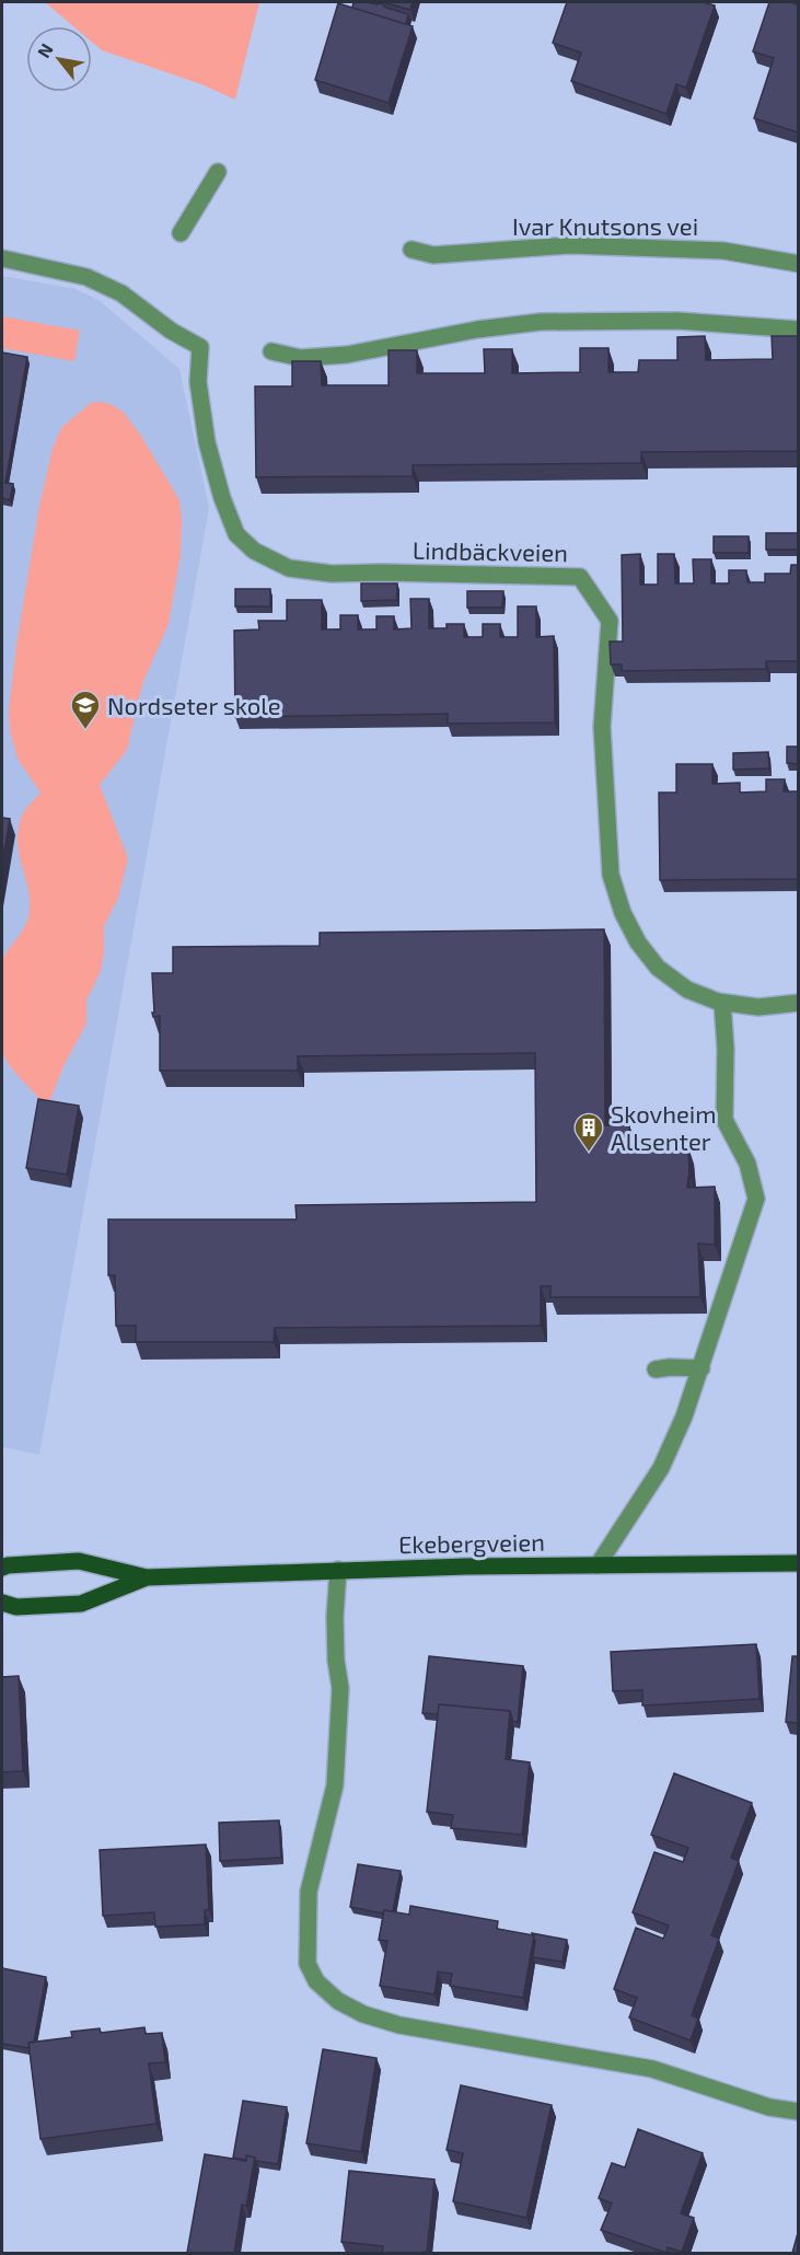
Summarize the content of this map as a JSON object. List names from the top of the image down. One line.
{"streets":{"main road":["Ekebergveien"],"street":["Ivar Knutsons vei","Lindbäckveien"]},"places":{"school or university":["Nordseter skole"],"building":["Skovheim Allsenter"]},"north":"top left"}
